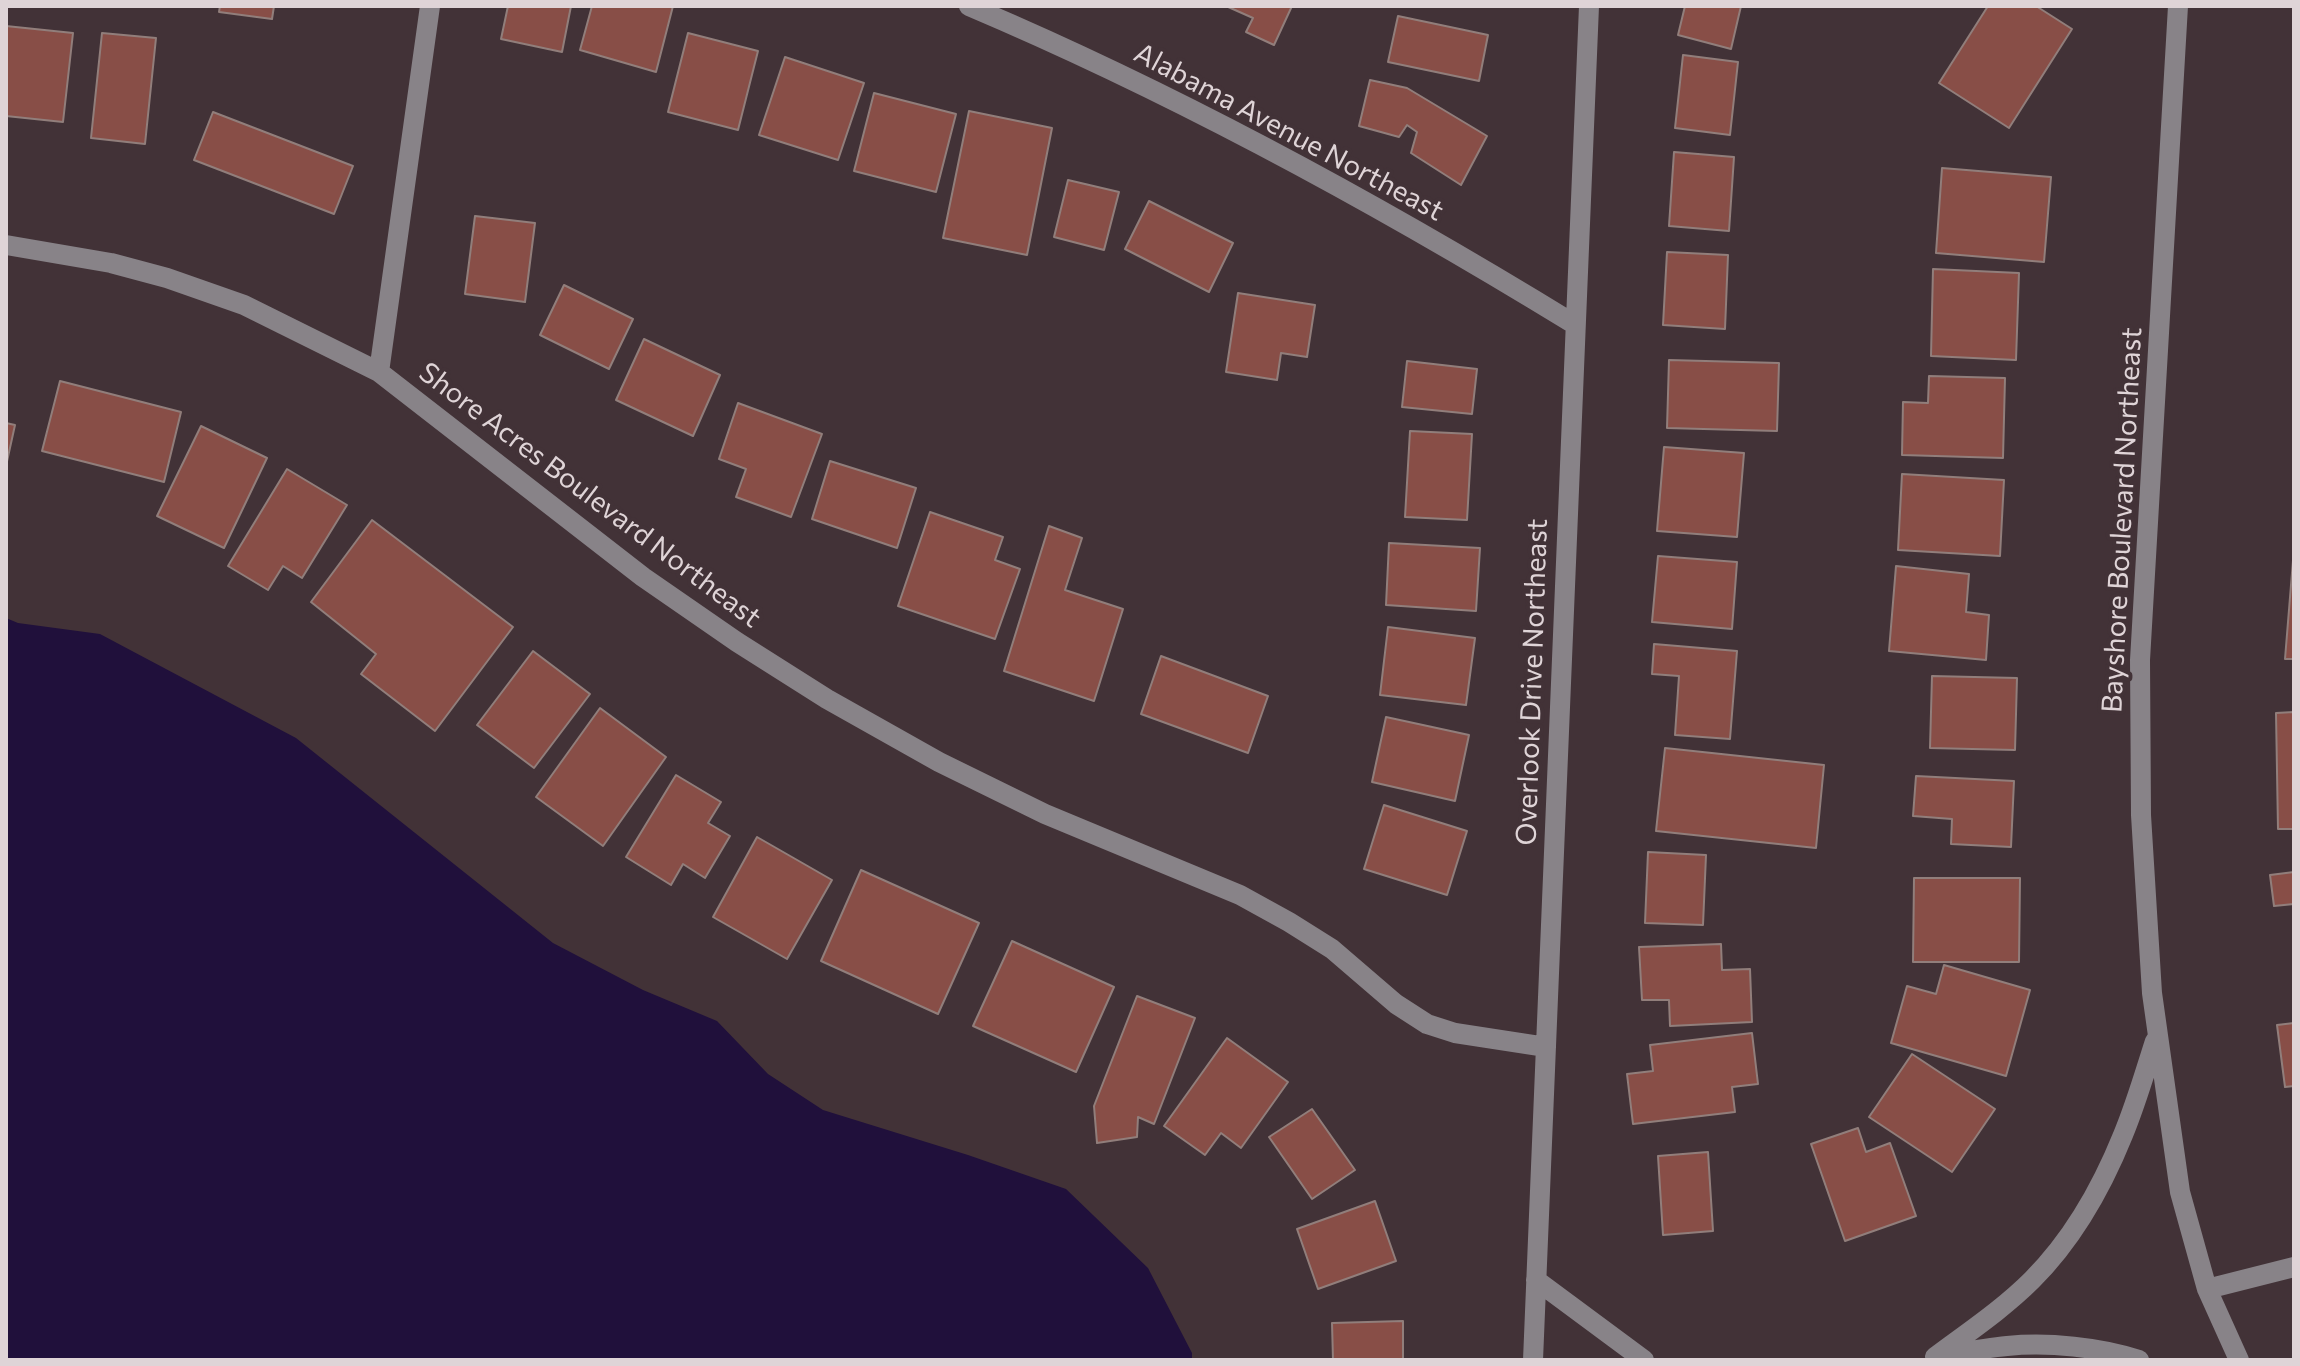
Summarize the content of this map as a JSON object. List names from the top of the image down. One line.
{"streets":{"street":["Alabama Avenue Northeast","Shore Acres Boulevard Northeast","Bayshore Boulevard Northeast","Overlook Drive Northeast"]},"crossings":[["Alabama Avenue Northeast","Overlook Drive Northeast"],["Shore Acres Boulevard Northeast","Overlook Drive Northeast"]]}
